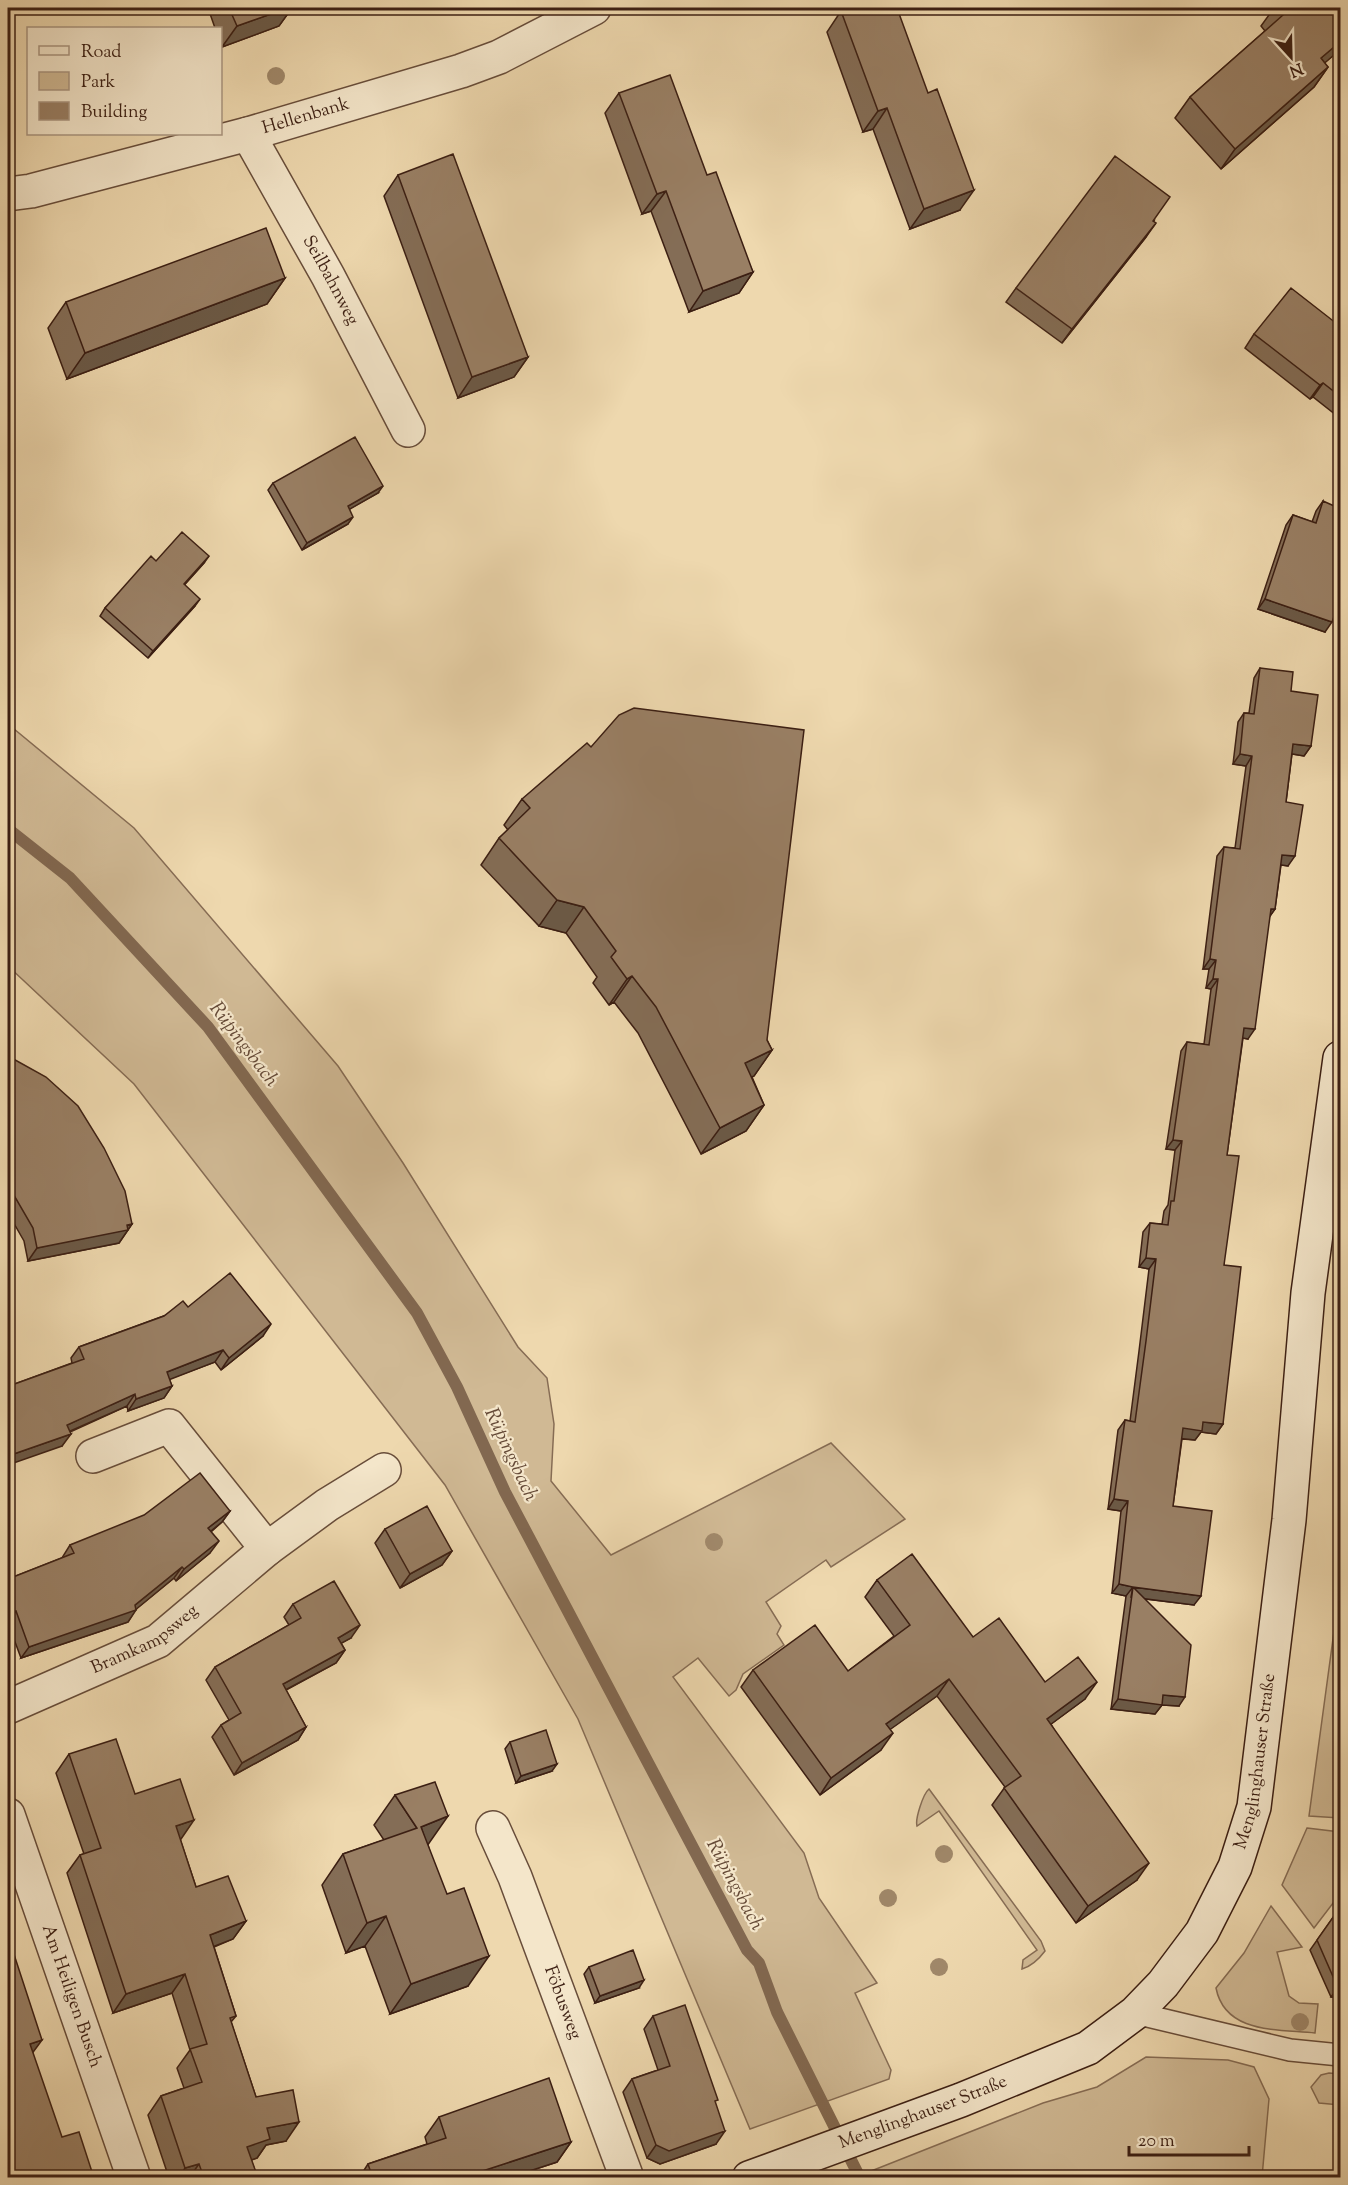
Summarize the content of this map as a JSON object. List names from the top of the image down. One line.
{"streets":{"street":["Hellenbank","Seilbahnweg","Bramkampsweg","Menglinghauser Straße","Am Heiligen Busch","Föbusweg"]},"crossings":[["Hellenbank","Seilbahnweg"]],"water":["Rüpingsbach"],"legend":["Road","Park","Building"],"scale_bar":"20 m","north":"bottom"}
